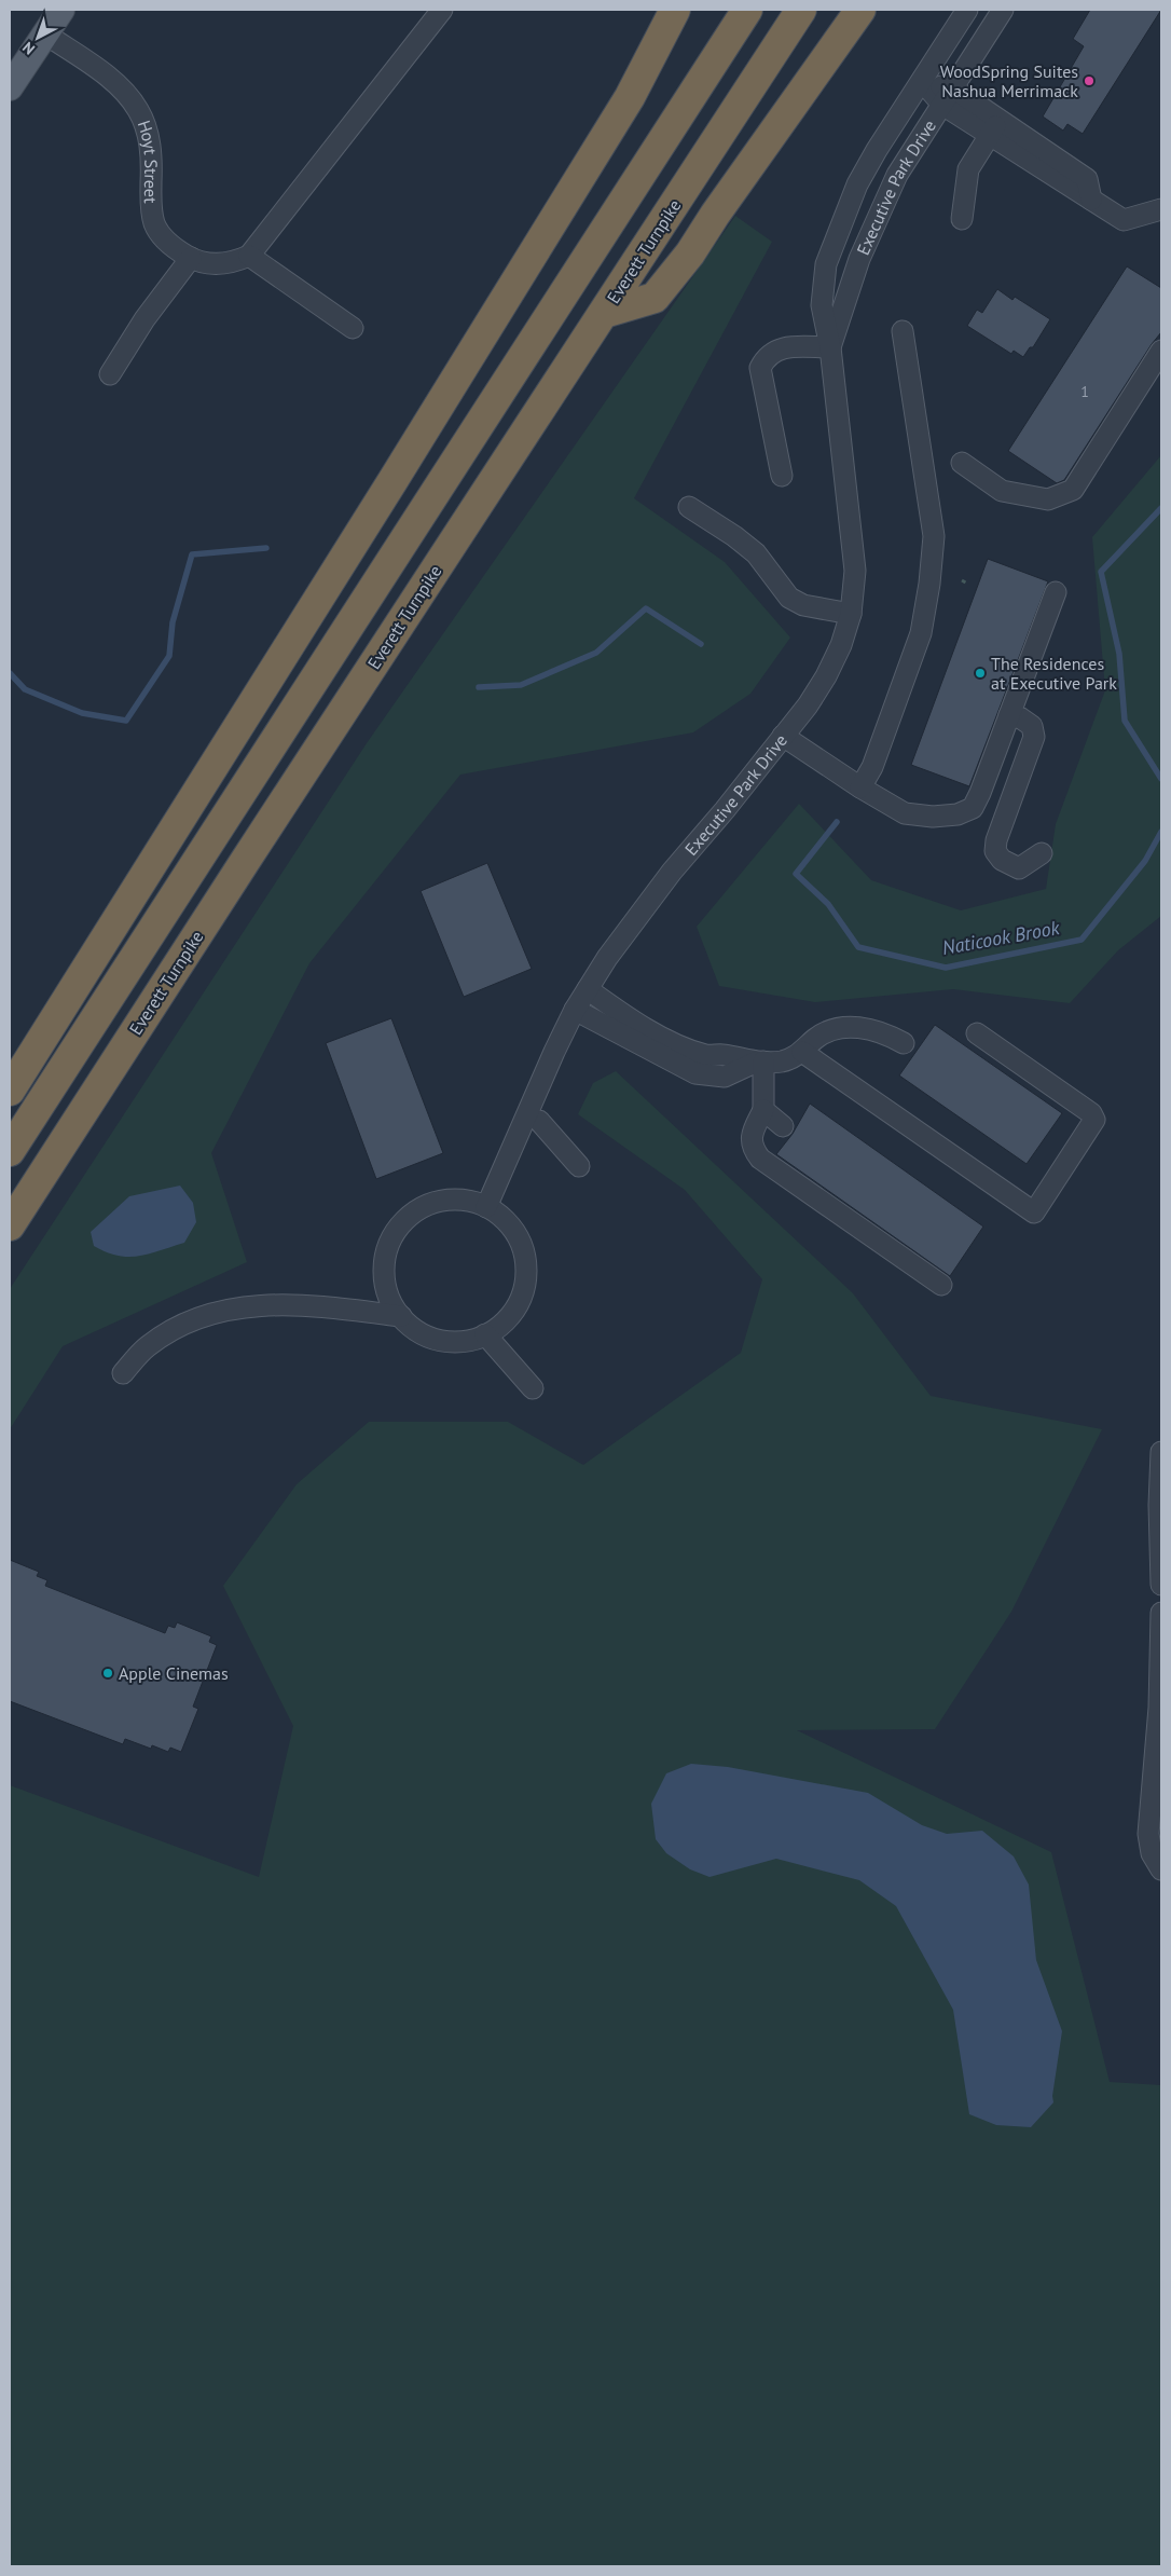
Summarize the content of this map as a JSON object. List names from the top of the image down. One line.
{"streets":{"highway":["Everett Turnpike"],"street":["Hoyt Street","Executive Park Drive"]},"water":["Naticook Brook"],"places":["WoodSpring Suites Nashua Merrimack","The Residences at Executive Park","Apple Cinemas"],"house_numbers":["1"],"north":"bottom left"}
